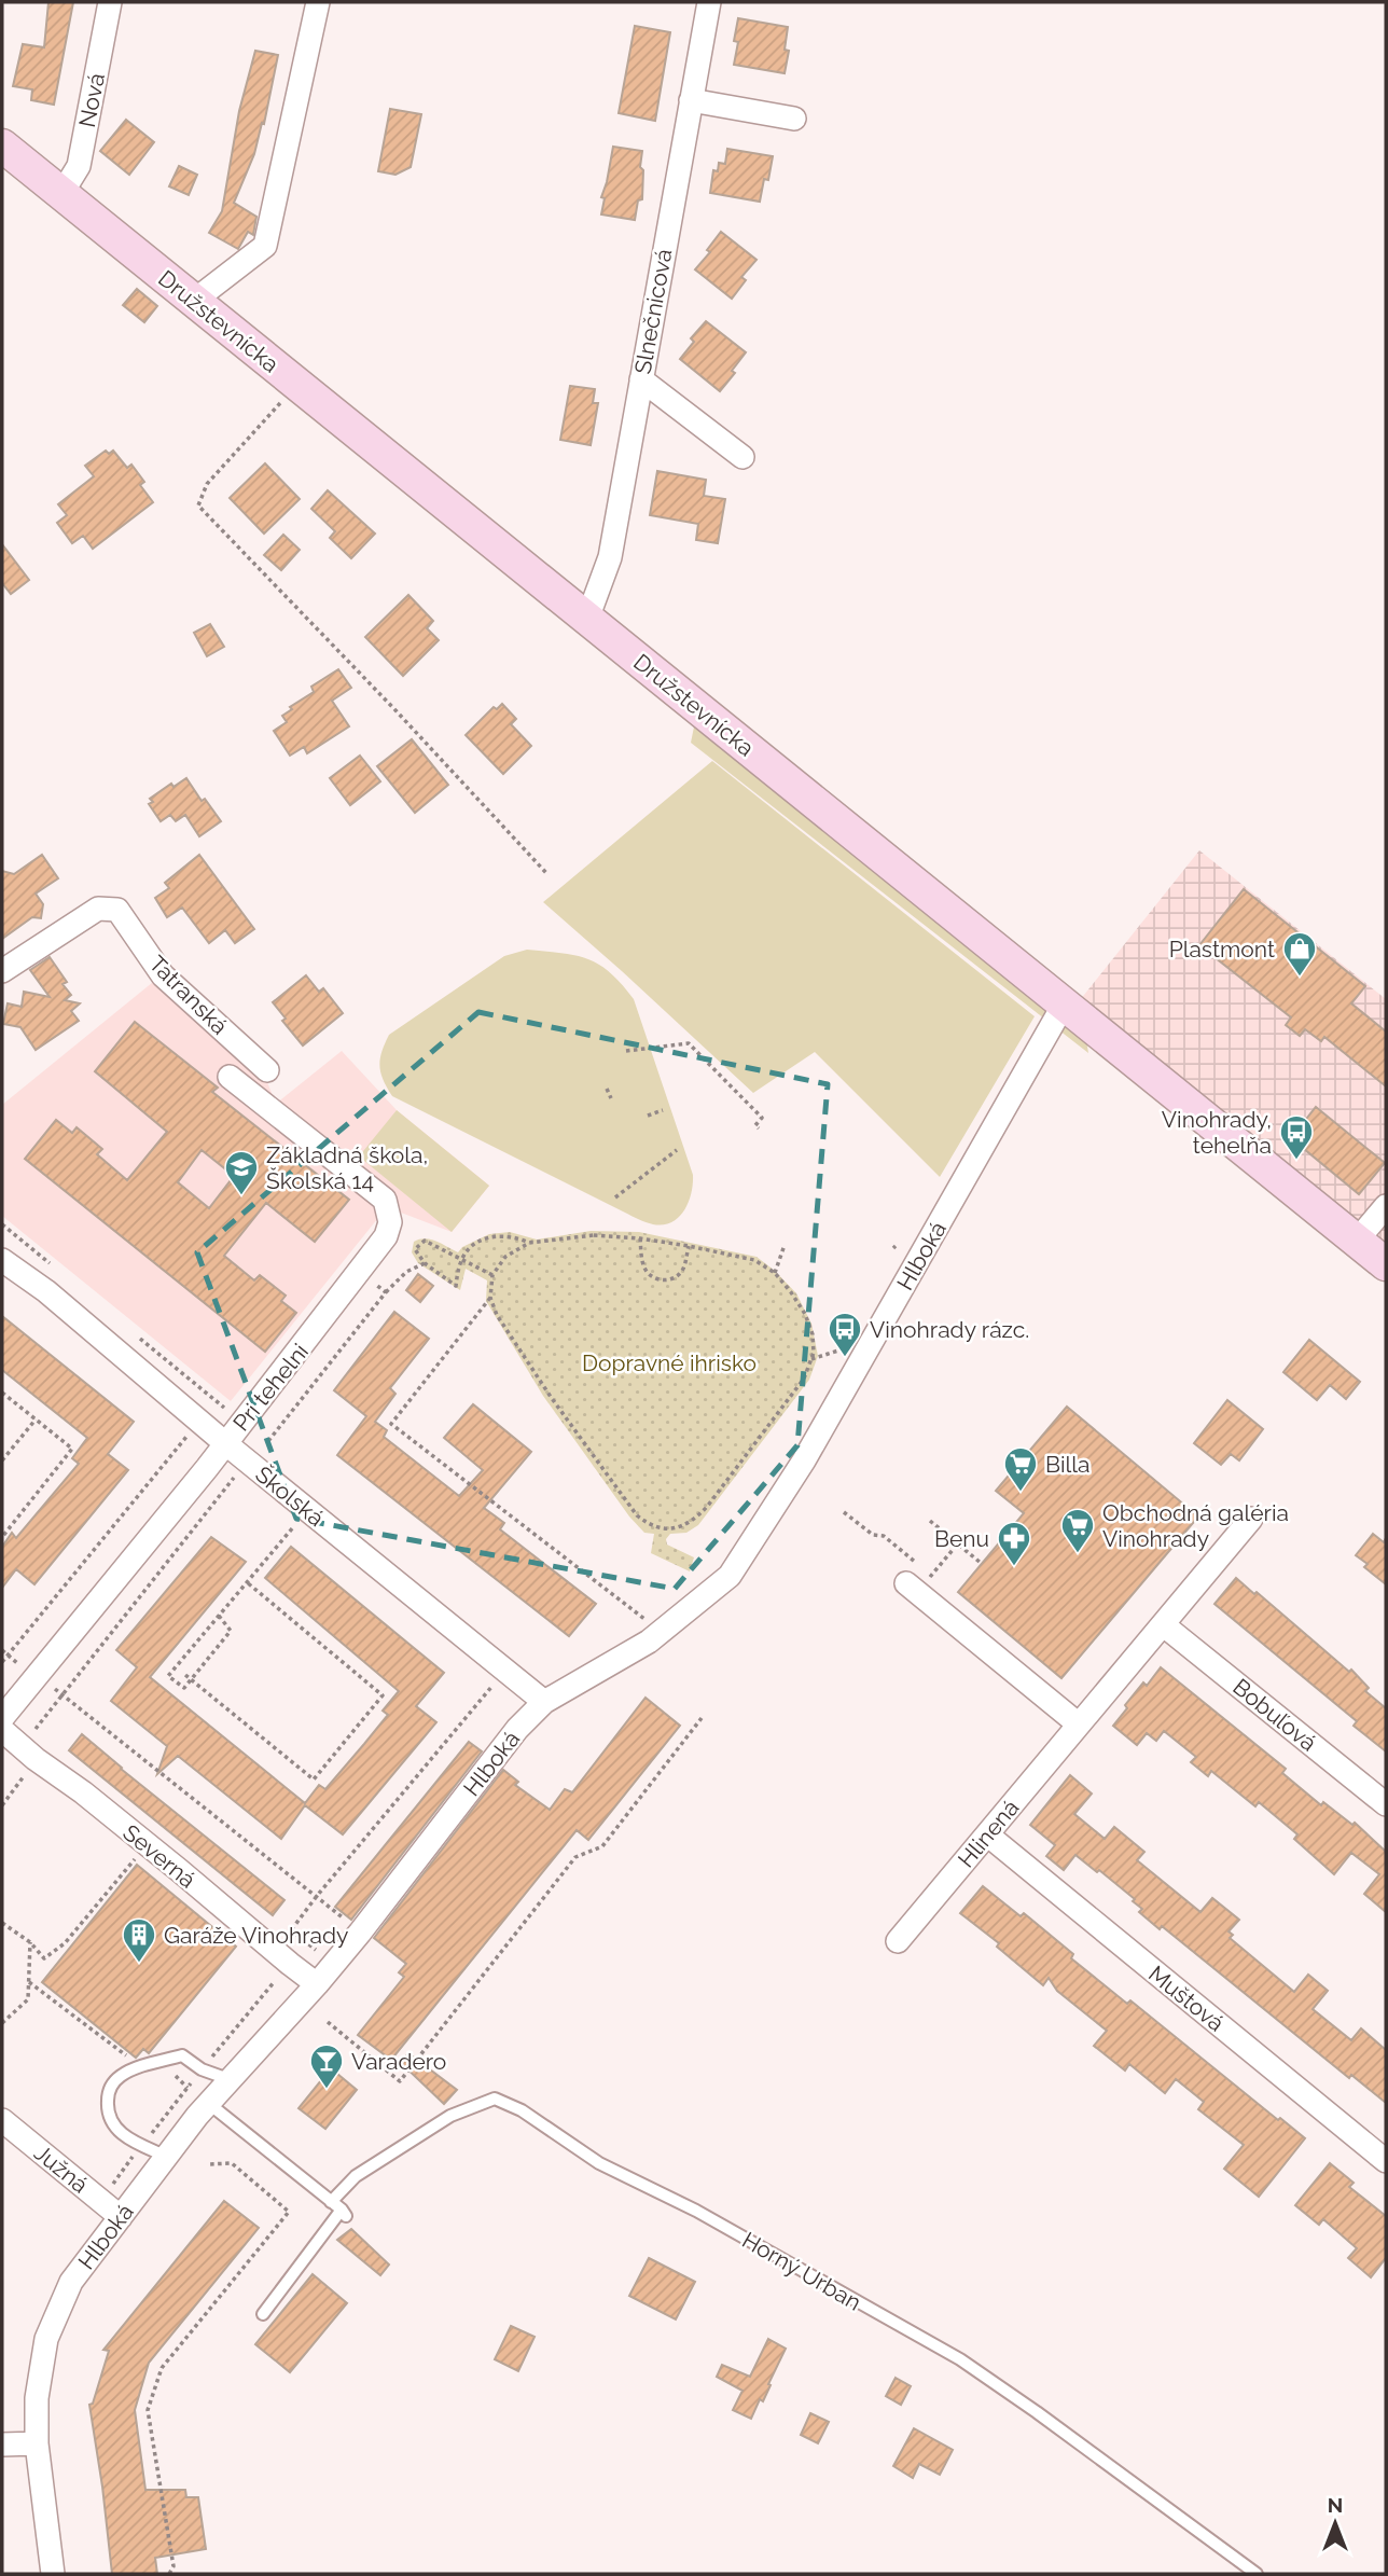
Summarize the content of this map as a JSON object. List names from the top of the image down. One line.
{"streets":{"main road":["Družstevnícka"],"street":["Nová","Slnečnicová","Tatranská","Hlboká","Pri tehelni","Školská","Bobuľová","Hlinená","Severná","Muštová","Južná"],"lane":["Horný Urban"]},"crossings":[["Nová","Družstevnícka"],["Slnečnicová","Družstevnícka"],["Družstevnícka","Hlboká"],["Hlboká","Školská"],["Hlboká","Severná"],["Hlboká","Južná"],["Pri tehelni","Školská"],["Bobuľová","Hlinená"],["Hlinená","Muštová"]],"parks":["Dopravné ihrisko"],"places":{"shop":["Plastmont"],"bus stop":["Vinohrady, tehelňa","Vinohrady rázc."],"school or university":["Základná škola, Školská 14"],"supermarket":["Billa","Obchodná galéria Vinohrady"],"pharmacy":["Benu"],"building":["Garáže Vinohrady"],"bar":["Varadero"]},"north":"top"}
